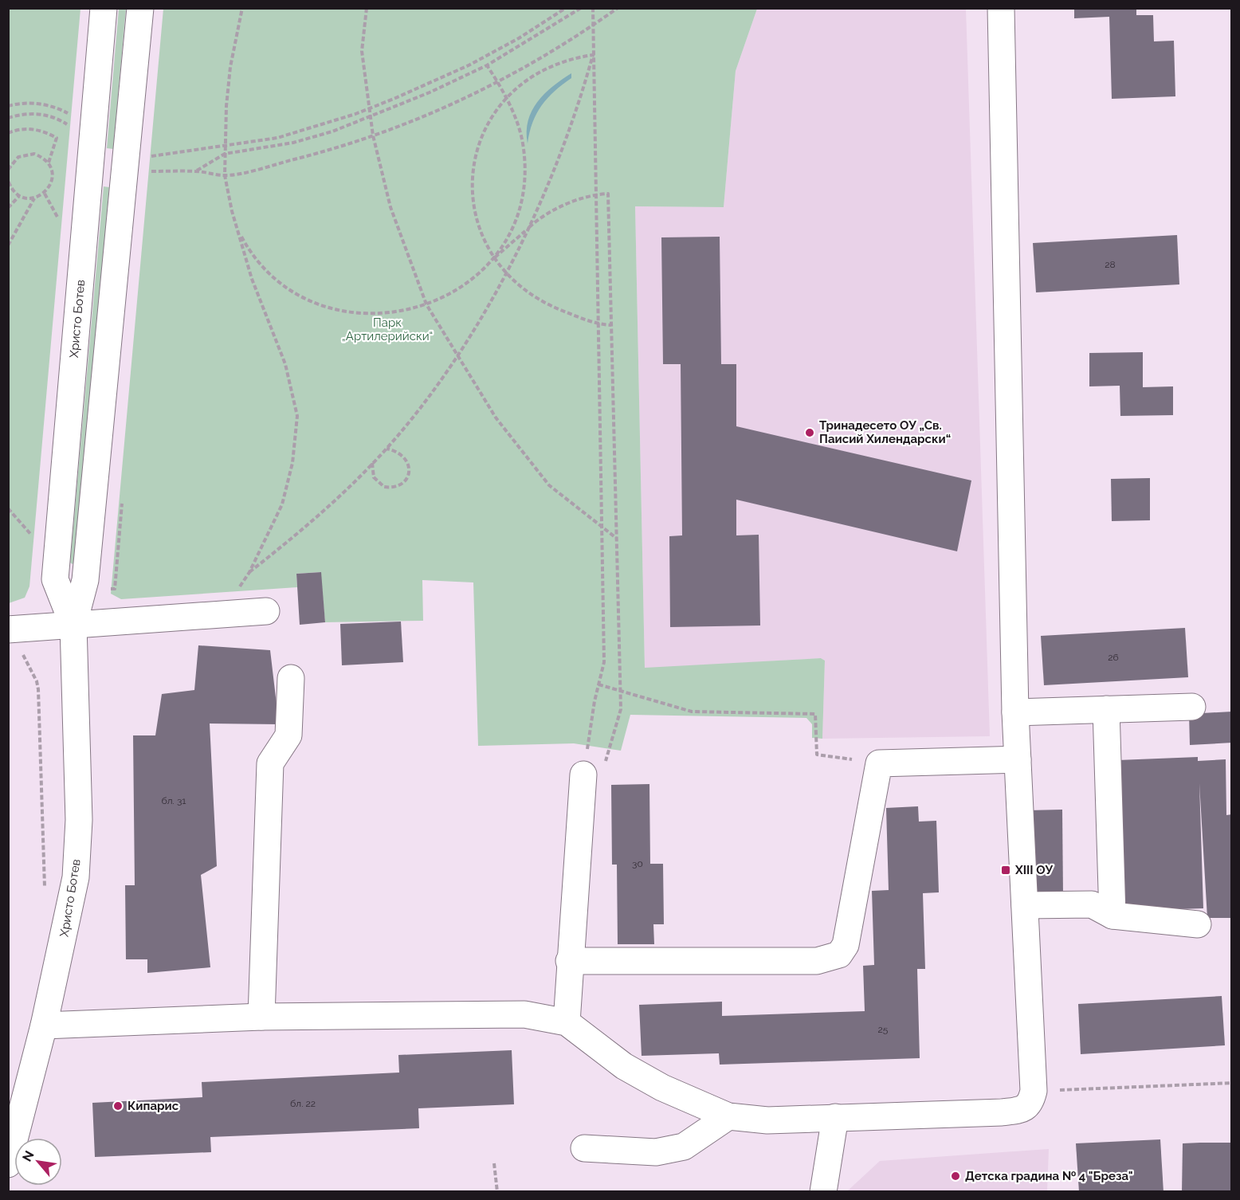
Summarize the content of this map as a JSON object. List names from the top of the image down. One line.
{"streets":{"street":["Христо Ботев"]},"parks":["Парк „Артилерийски“"],"places":{"other":["Тринадесето ОУ „Св. Паисий Хилендарски“","Кипарис","Детска градина № 4 \"Бреза\""],"transit":["XIII ОУ"]},"house_numbers":["28","26","бл. 31","30","25","бл. 22"],"north":"top left"}
